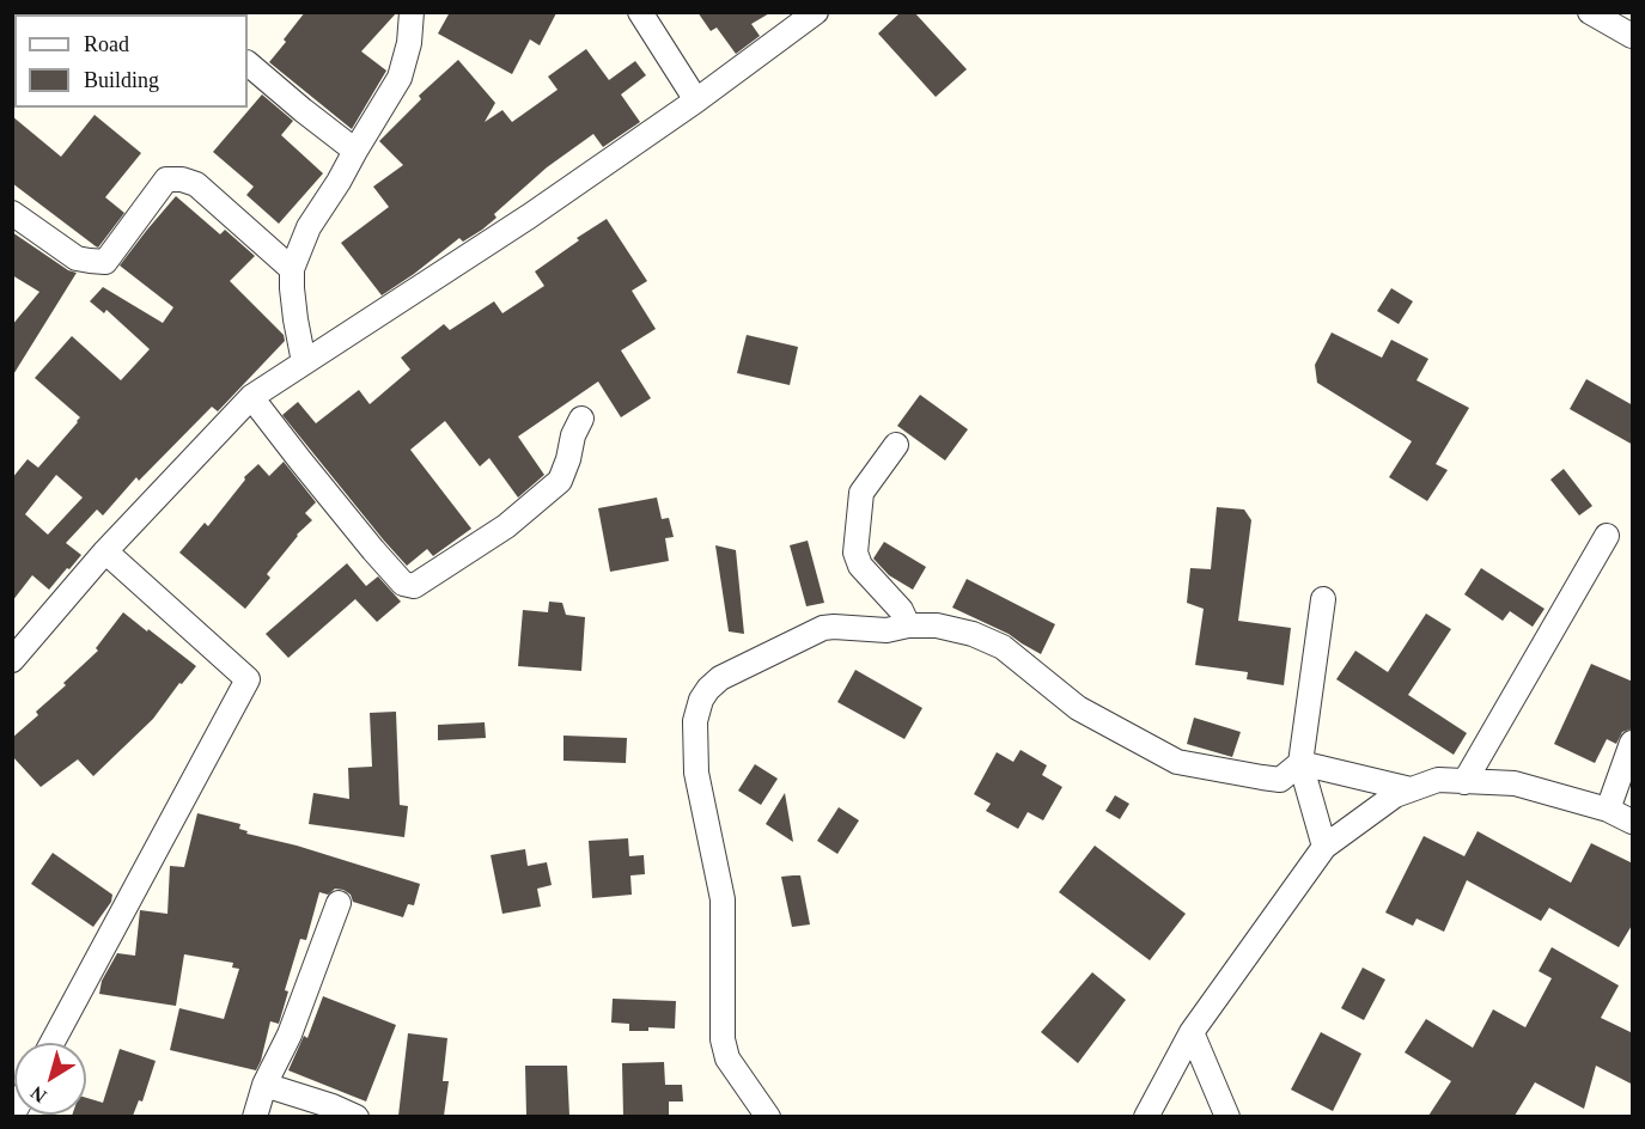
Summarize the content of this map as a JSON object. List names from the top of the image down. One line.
{"legend":["Road","Building"],"north":"bottom left"}
